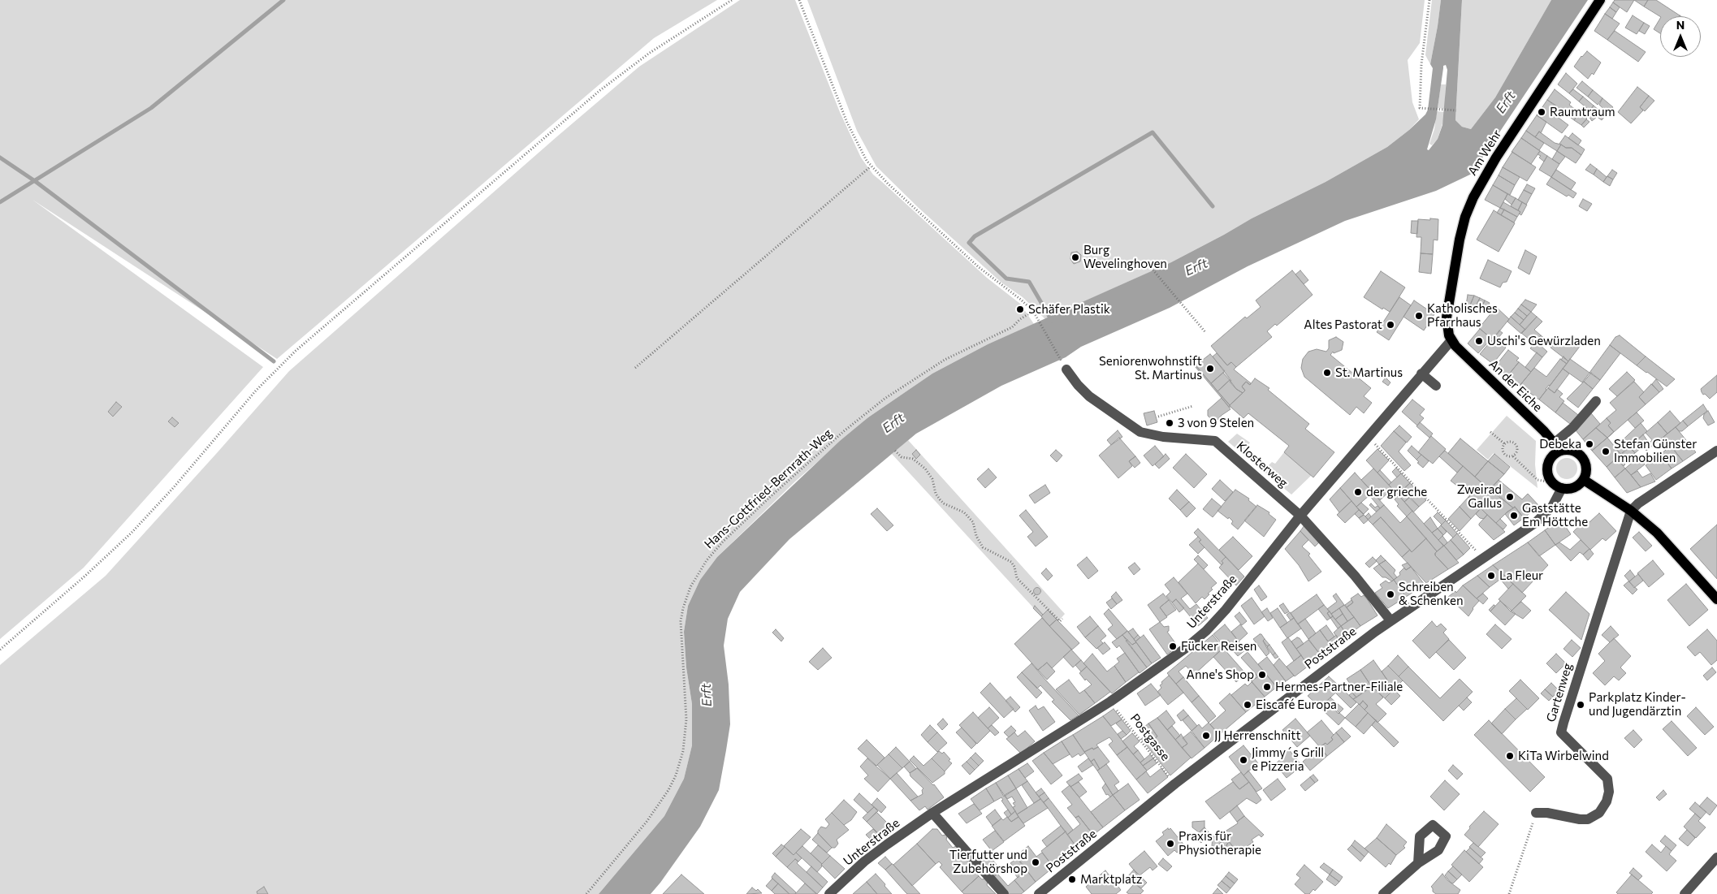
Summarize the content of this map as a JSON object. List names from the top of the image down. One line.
{"streets":{"main road":["Am Wehr","An der Eiche"],"street":["Klosterweg","Unterstraße","Poststraße","Gartenweg"],"path":["Hans-Gottfried-Bernrath-Weg","Postgasse"]},"crossings":[["Am Wehr","An der Eiche"],["Am Wehr","Unterstraße"],["An der Eiche","Unterstraße"],["An der Eiche","Poststraße"],["Klosterweg","Unterstraße"],["Klosterweg","Poststraße"],["Unterstraße","Postgasse"],["Poststraße","Postgasse"]],"water":["Erft"],"places":["Raumtraum","Burg Wevelinghoven","Schäfer Plastik","Katholisches Pfarrhaus","Altes Pastorat","Uschi's Gewürzladen","Seniorenwohnstift St. Martinus","St. Martinus","3 von 9 Stelen","Debeka","Stefan Günster Immobilien","der grieche","Zweirad Gallus","Gaststätte Em Höttche","La Fleur","Schreiben & Schenken","Fücker Reisen","Anne's Shop","Hermes-Partner-Filiale","Eiscafé Europa","Parkplatz Kinder- und Jugendärztin","JJ Herrenschnitt","KiTa Wirbelwind","Jimmy´s Grill e Pizzeria","Praxis für Physiotherapie","Tierfutter und Zubehörshop","Marktplatz"],"north":"top"}
